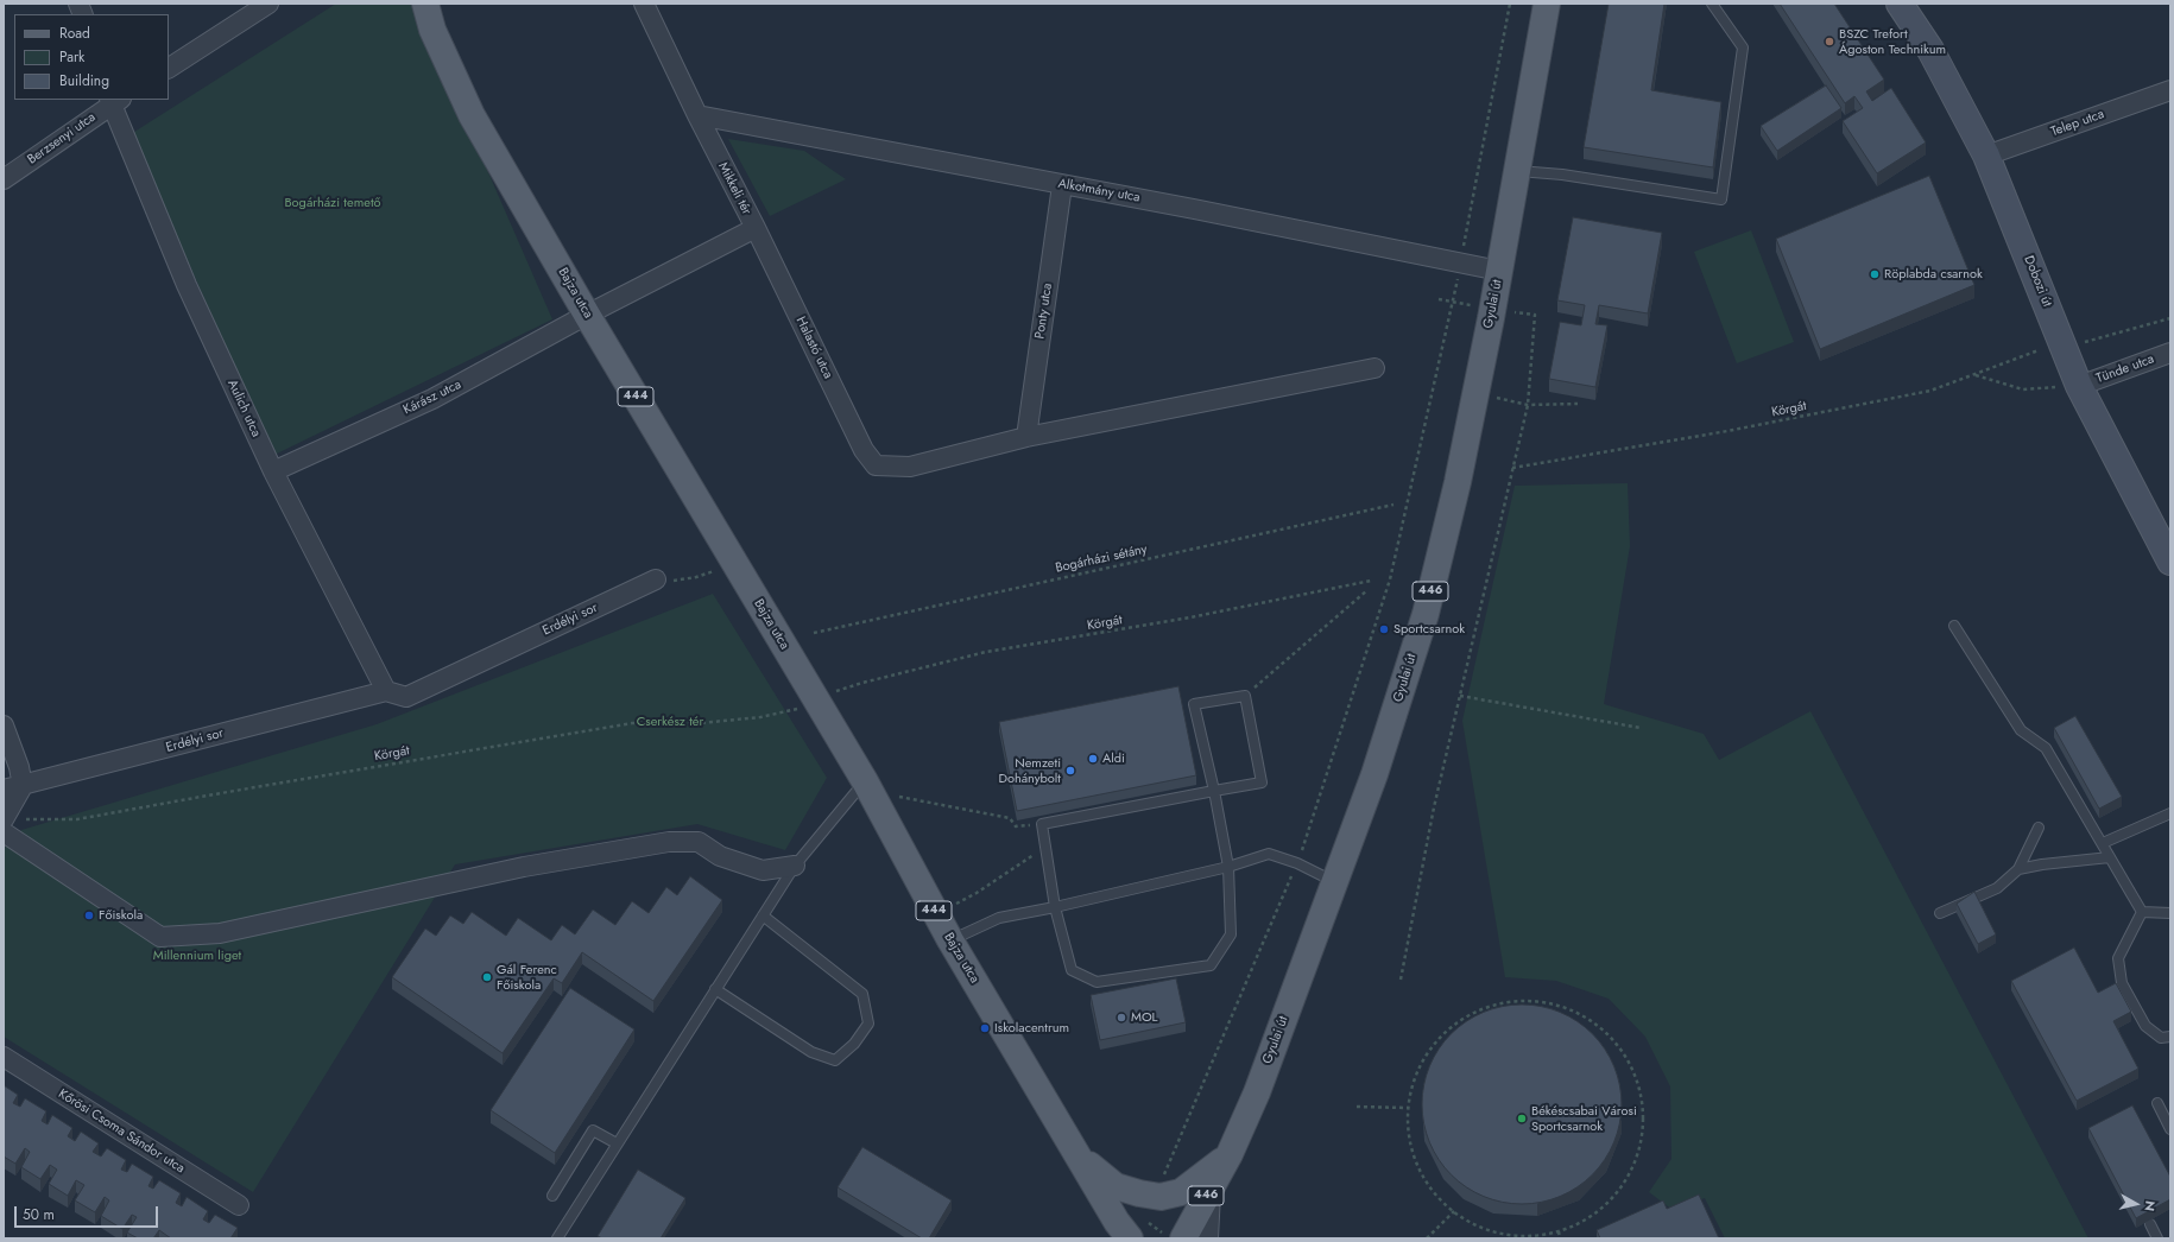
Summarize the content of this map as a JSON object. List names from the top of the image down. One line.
{"streets":{"main road":["Dobozi út","Bajza utca","Gyulai út","444","446"],"street":["Telep utca","Berzsenyi utca","Mikkeli tér","Alkotmány utca","Ponty utca","Halastó utca","Tünde utca","Kárász utca","Aulich utca","Erdélyi sor","Kőrösi Csoma Sándor utca"],"path":["Körgát","Bogárházi sétány"]},"crossings":[["Telep utca","Dobozi út"],["Berzsenyi utca","Aulich utca"],["Mikkeli tér","Alkotmány utca"],["Mikkeli tér","Bajza utca"],["Mikkeli tér","Halastó utca"],["Mikkeli tér","Kárász utca"],["Alkotmány utca","Gyulai út"],["Alkotmány utca","Ponty utca"],["Dobozi út","Tünde utca"],["Bajza utca","Kárász utca"],["Ponty utca","Halastó utca"],["Kárász utca","Aulich utca"],["Aulich utca","Erdélyi sor"]],"parks":["Bogárházi temető","Cserkész tér","Millennium liget"],"places":["BSZC Trefort Ágoston Technikum","Röplabda csarnok","Sportcsarnok","Aldi","Nemzeti Dohánybolt","Főiskola","Gál Ferenc Főiskola","MOL","Iskolacentrum","Békéscsabai Városi Sportcsarnok"],"legend":["Road","Park","Building"],"scale_bar":"50 m","north":"right"}
